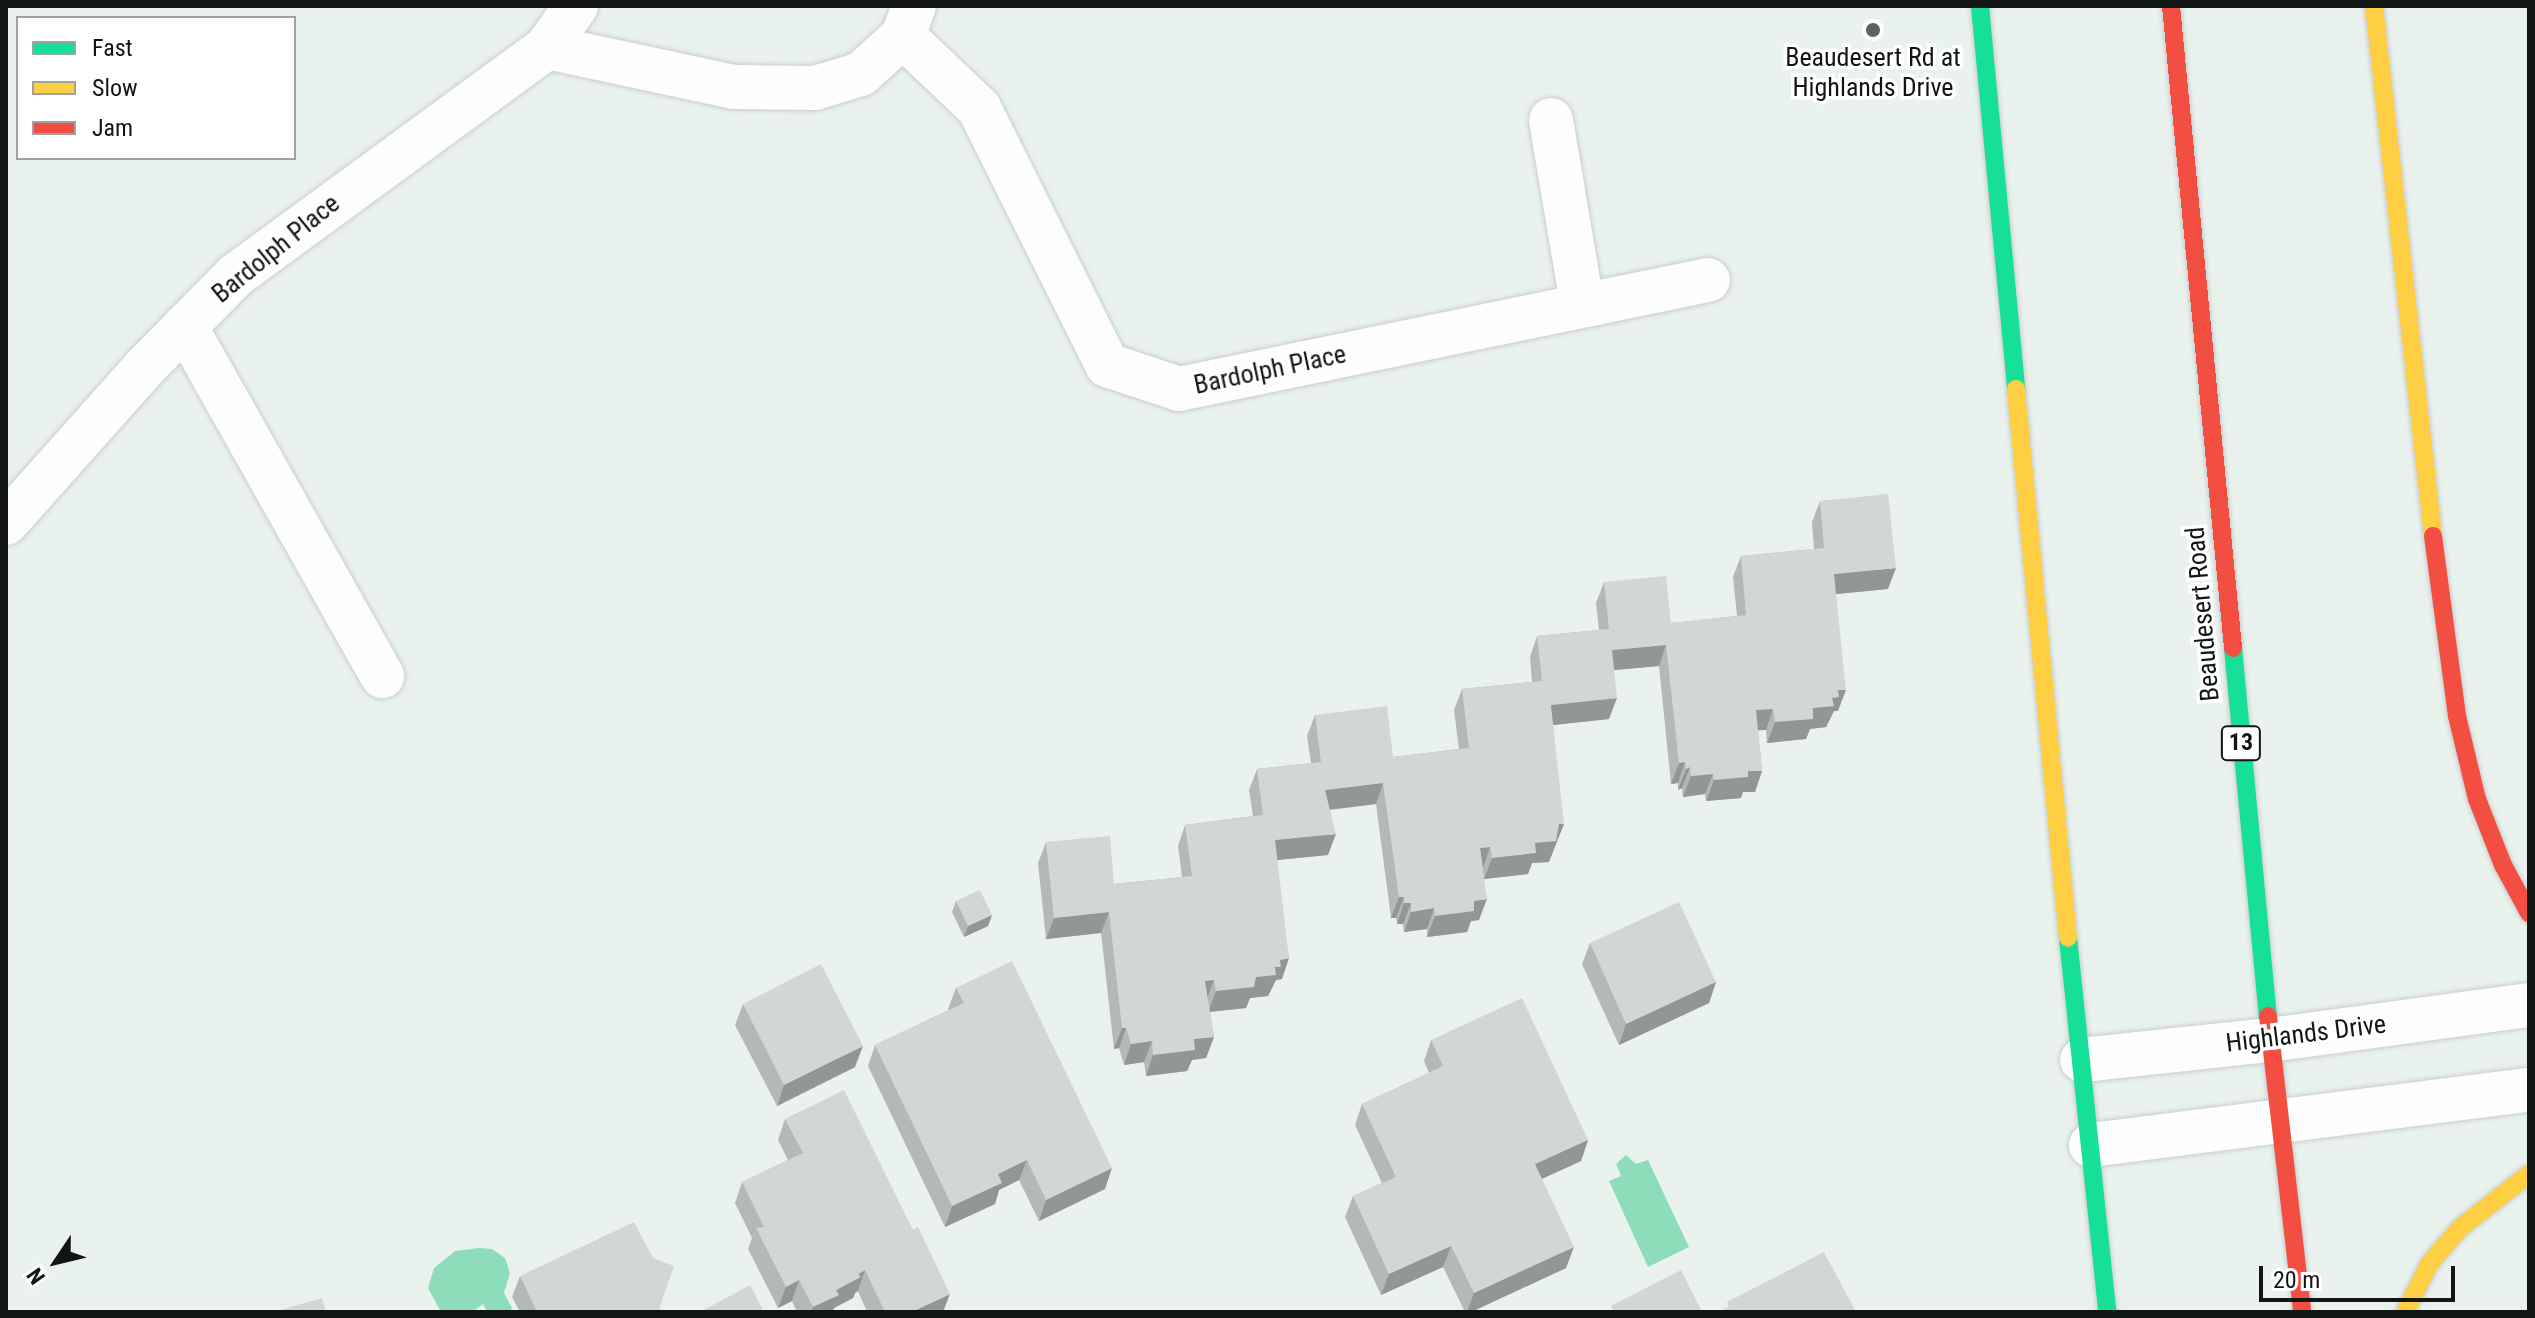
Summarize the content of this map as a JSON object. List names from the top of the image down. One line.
{"streets":{"highway":["Beaudesert Road","13"],"street":["Bardolph Place","Highlands Drive"]},"crossings":[["Beaudesert Road","Highlands Drive"]],"places":["Beaudesert Rd at Highlands Drive"],"legend":["Fast","Slow","Jam"],"scale_bar":"20 m","north":"bottom left"}
